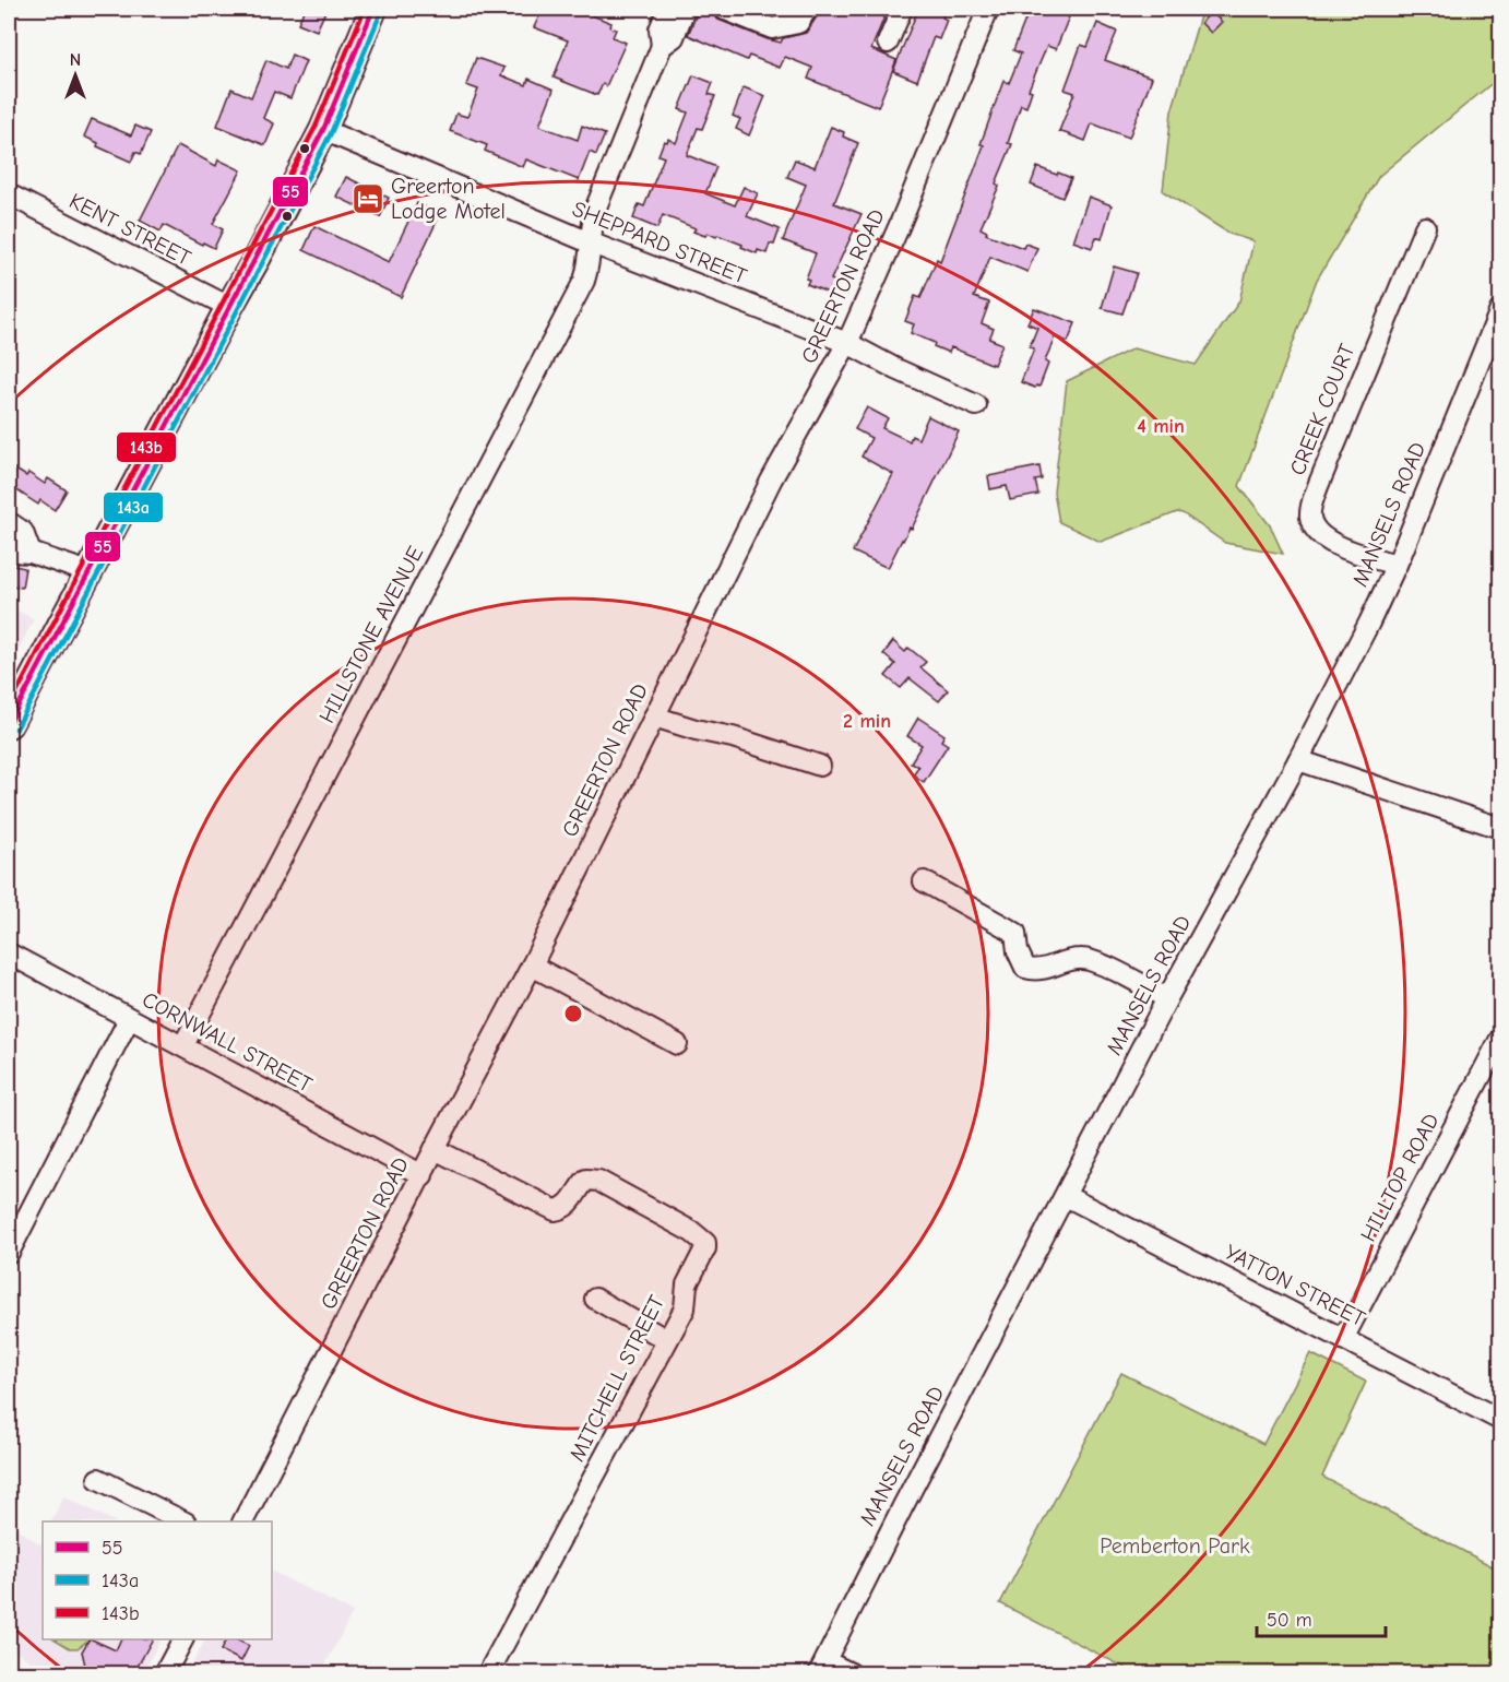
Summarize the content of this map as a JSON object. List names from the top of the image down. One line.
{"streets":{"street":["KENT STREET","SHEPPARD STREET","GREERTON ROAD","CREEK COURT","MANSELS ROAD","HILLSTONE AVENUE","CORNWALL STREET","HILLTOP ROAD","YATTON STREET","MITCHELL STREET"]},"crossings":[["SHEPPARD STREET","GREERTON ROAD"],["SHEPPARD STREET","HILLSTONE AVENUE"],["GREERTON ROAD","CORNWALL STREET"],["GREERTON ROAD","MITCHELL STREET"],["CREEK COURT","MANSELS ROAD"],["MANSELS ROAD","YATTON STREET"],["HILLSTONE AVENUE","CORNWALL STREET"],["HILLTOP ROAD","YATTON STREET"]],"parks":["Pemberton Park"],"places":{"hotel":["Greerton Lodge Motel"]},"lines":["transit line 55","transit line 143b","transit line 143a"],"legend":["55","143a","143b"],"scale_bar":"50 m","north":"top","rings":["4 min","2 min"]}
